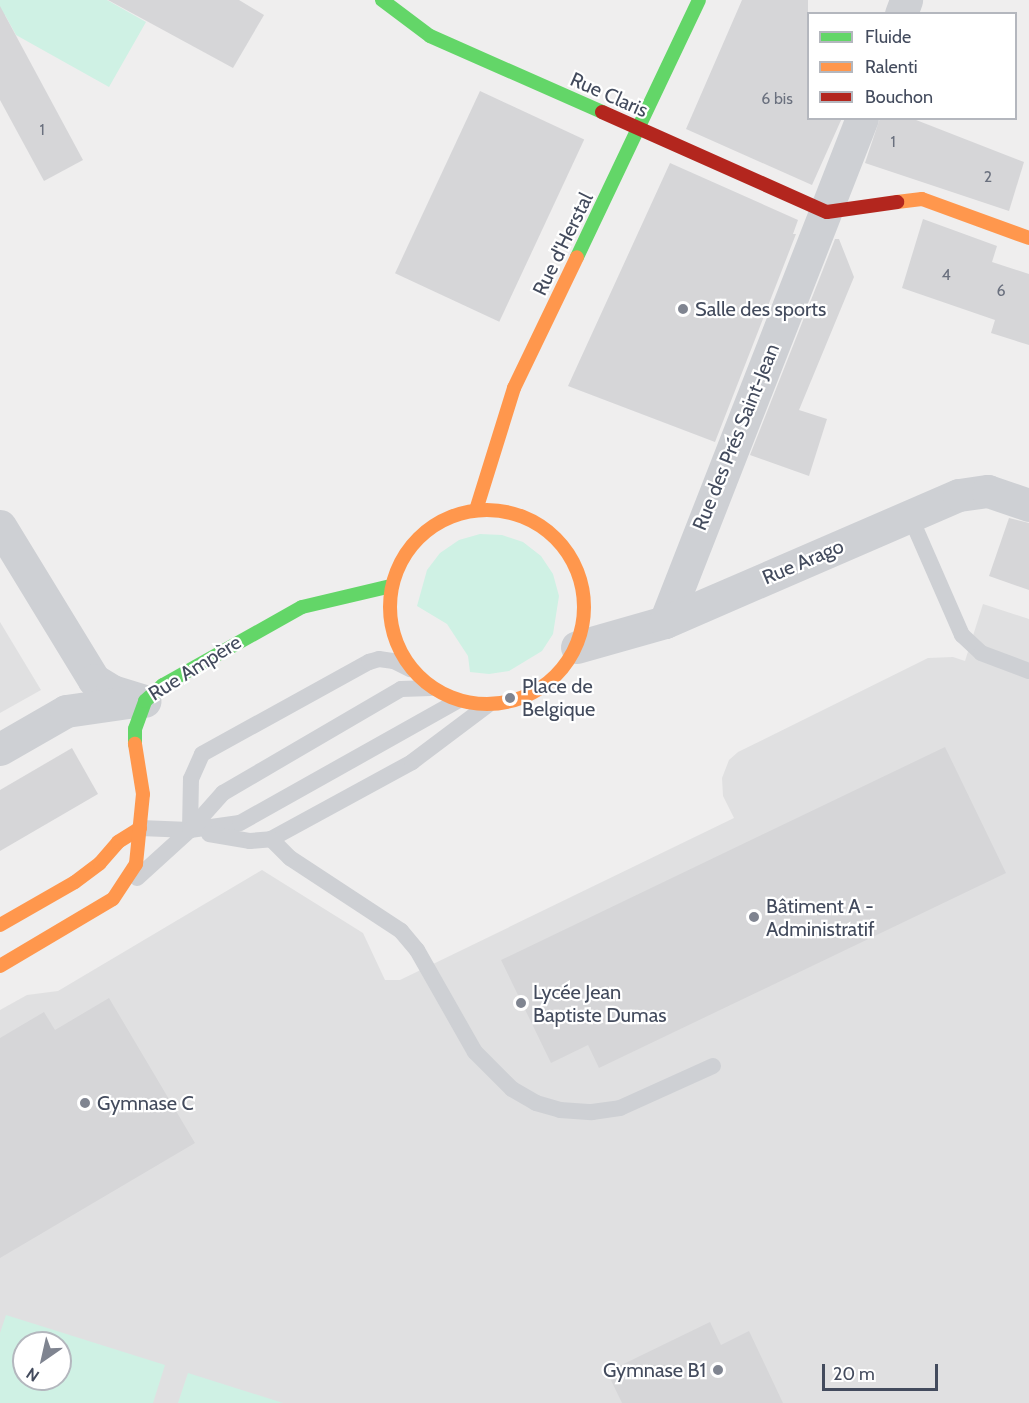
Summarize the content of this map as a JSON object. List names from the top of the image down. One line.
{"streets":{"street":["Rue Claris","Rue d'Herstal","Rue des Prés Saint-Jean","Rue Arago","Rue Ampère"]},"crossings":[["Rue Claris","Rue d'Herstal"],["Rue Claris","Rue des Prés Saint-Jean"],["Rue d'Herstal","Rue Arago"],["Rue d'Herstal","Rue Ampère"],["Rue des Prés Saint-Jean","Rue Arago"],["Rue Arago","Rue Ampère"]],"places":["Salle des sports","Place de Belgique","Bâtiment A - Administratif","Lycée Jean Baptiste Dumas","Gymnase C","Gymnase B1"],"house_numbers":["6 bis","1","1","2","4","6"],"legend":["Fluide","Ralenti","Bouchon"],"scale_bar":"20 m","north":"bottom left"}
